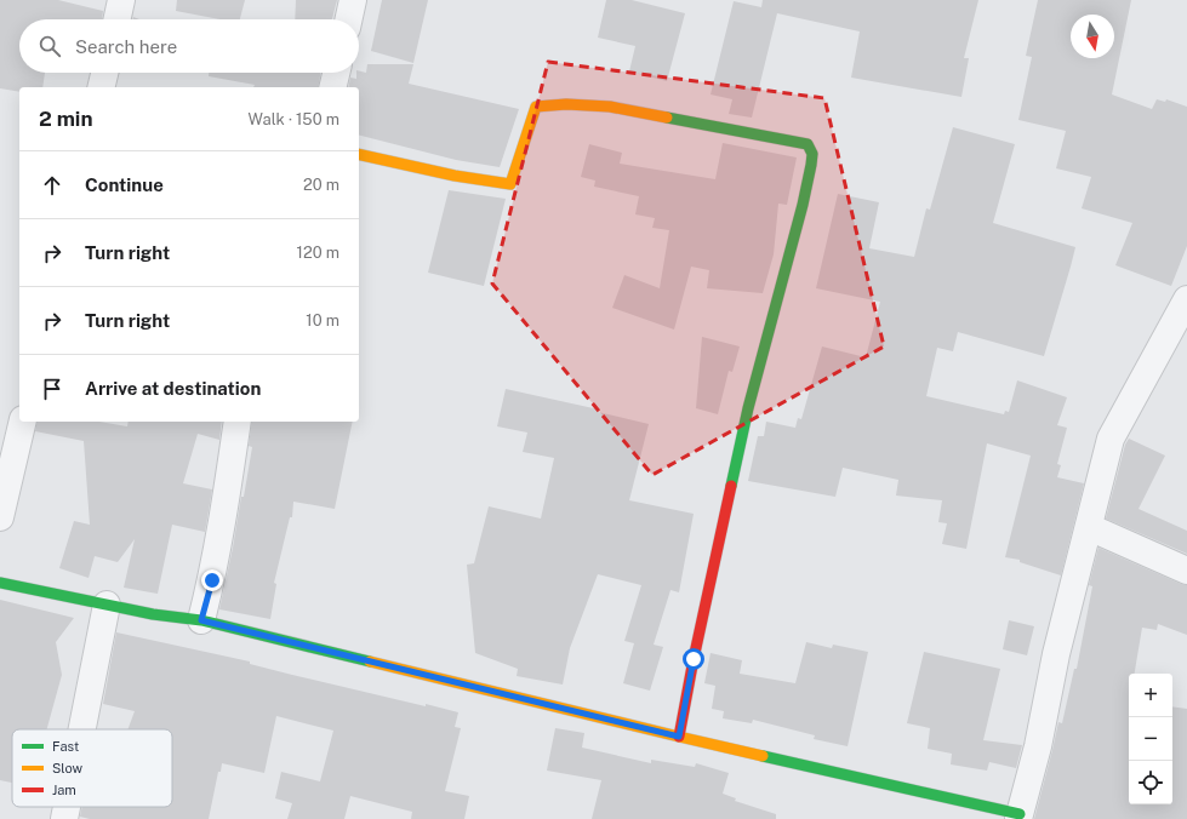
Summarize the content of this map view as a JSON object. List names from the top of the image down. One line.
{"legend":["Fast","Slow","Jam"],"north":"bottom","page":{"search":"Search here","heading":["2 min","Walk · 150 m"],"list":[["Continue","20 m"],["Turn right","120 m"],["Turn right","10 m"],"Arrive at destination"],"map_buttons":["+","−"]}}
